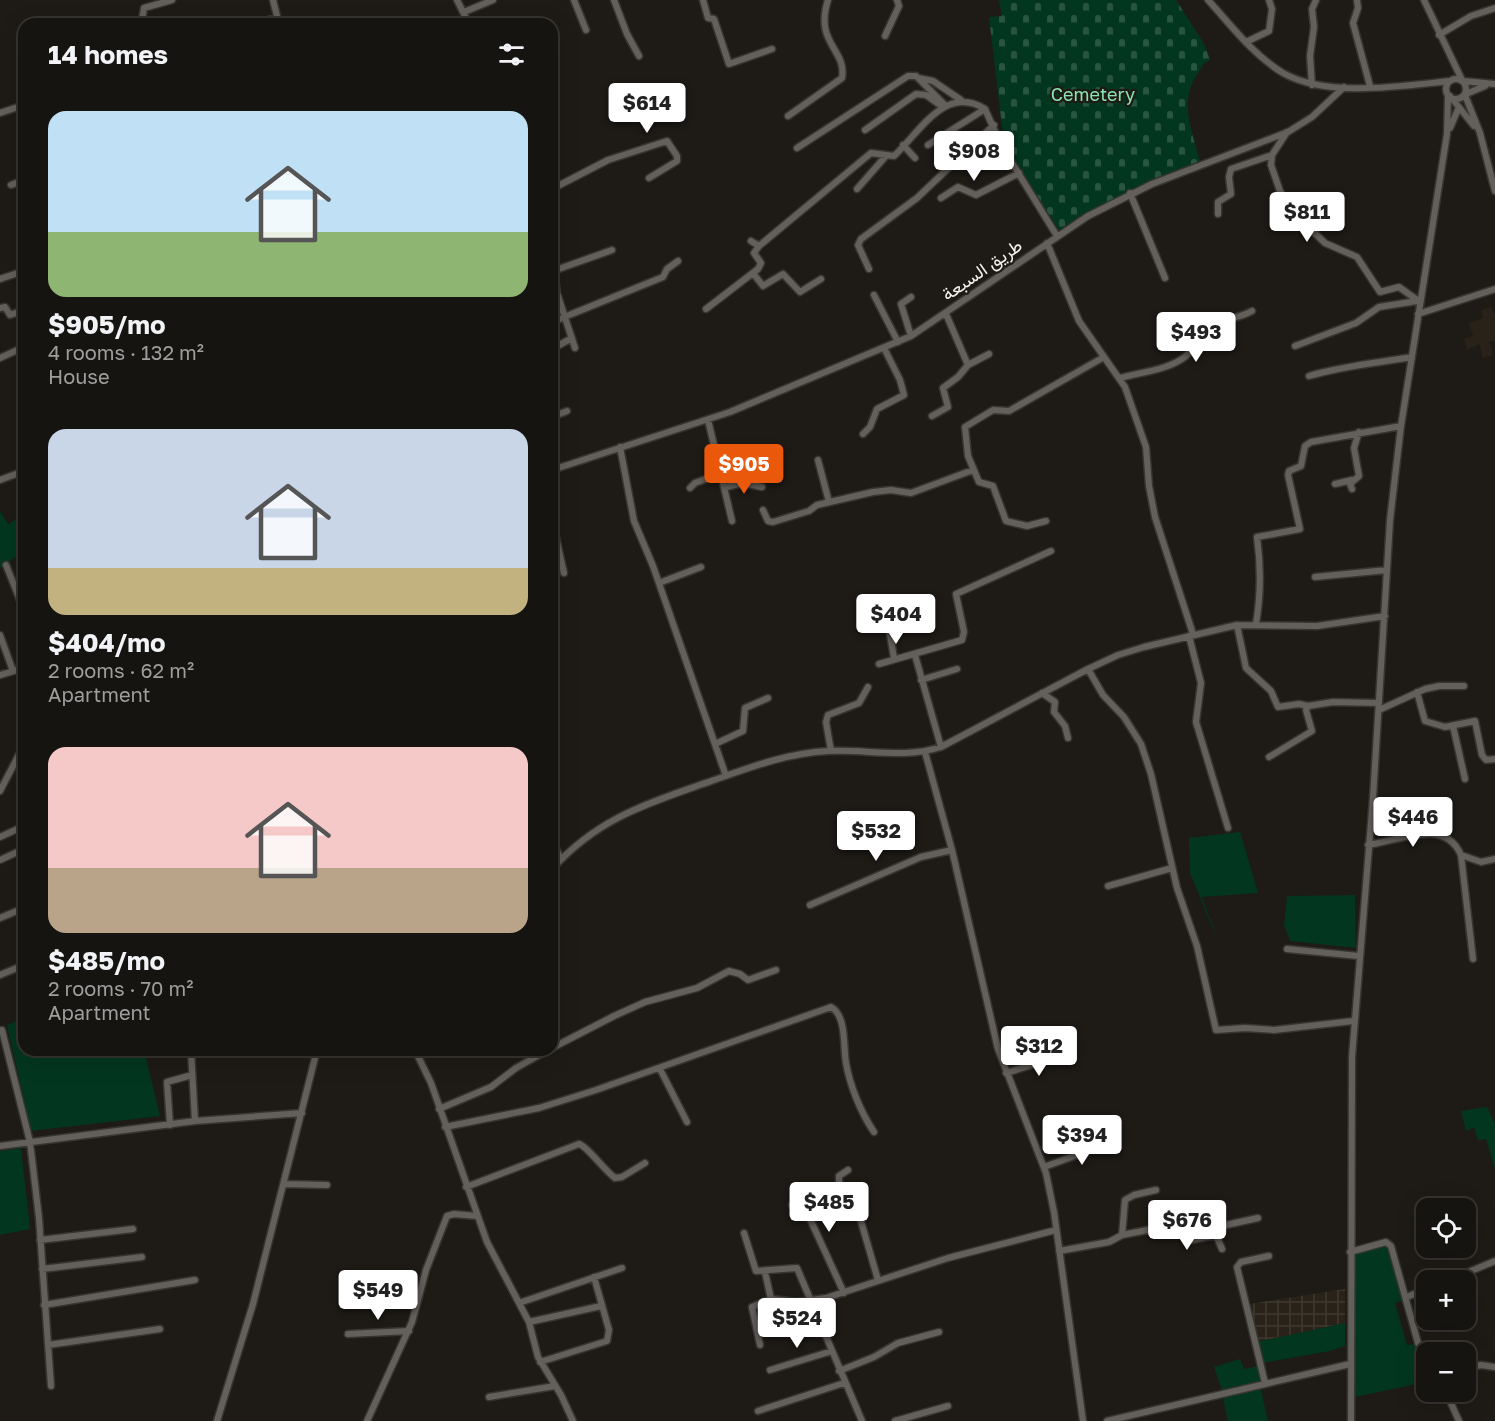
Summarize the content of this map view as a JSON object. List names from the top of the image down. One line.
{"streets":{"street":["طريق السبعة"]},"parks":["Cemetery"],"page":{"heading":"14 homes","price":["$614","$908","$811","$493","$905","$404","$446","$532","$312","$394","$485","$676","$549","$524"],"list":[{"name":"$905/mo","note":"4 rooms · 132 m² · House"},{"name":"$404/mo","note":"2 rooms · 62 m² · Apartment"},{"name":"$485/mo","note":"2 rooms · 70 m² · Apartment"}],"map_buttons":["+","−"]}}
